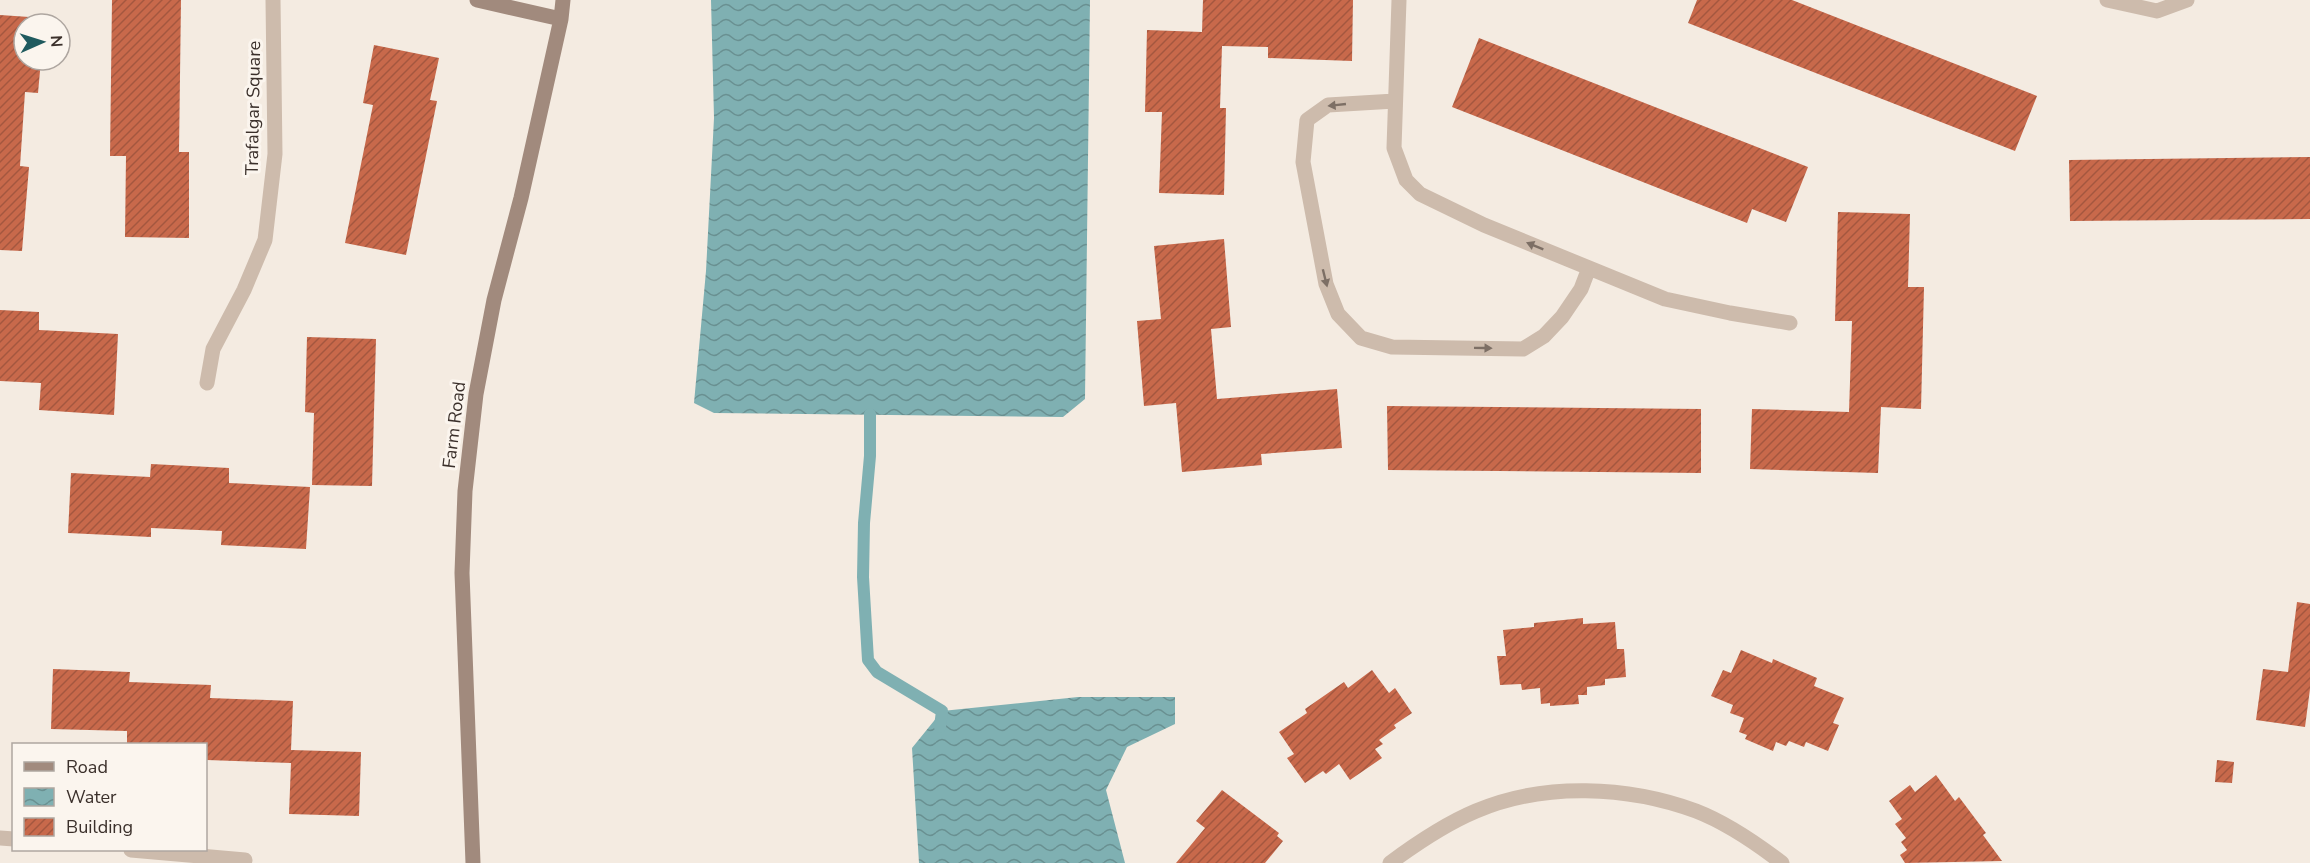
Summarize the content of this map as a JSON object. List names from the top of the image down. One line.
{"streets":{"street":["Trafalgar Square","Farm Road"]},"legend":["Road","Water","Building"],"north":"right"}
